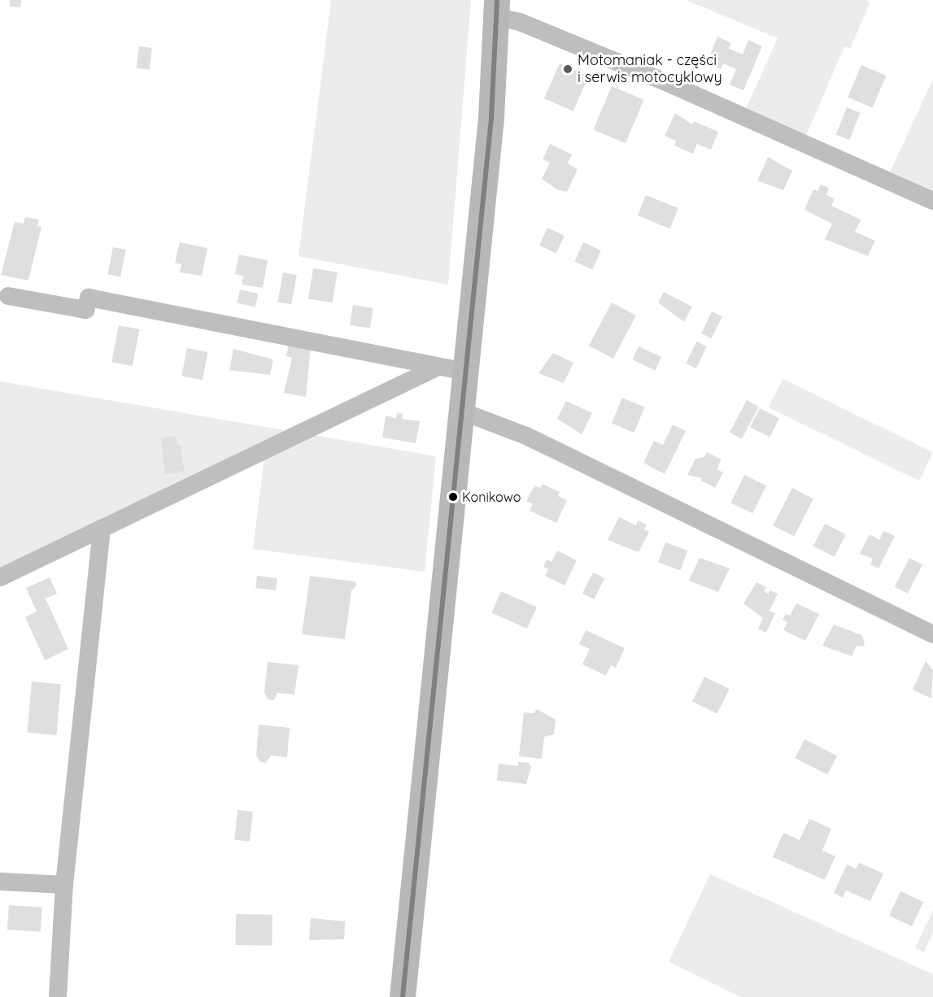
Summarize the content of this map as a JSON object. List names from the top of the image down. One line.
{"places":["Motomaniak - części i serwis motocyklowy","Konikowo"]}
